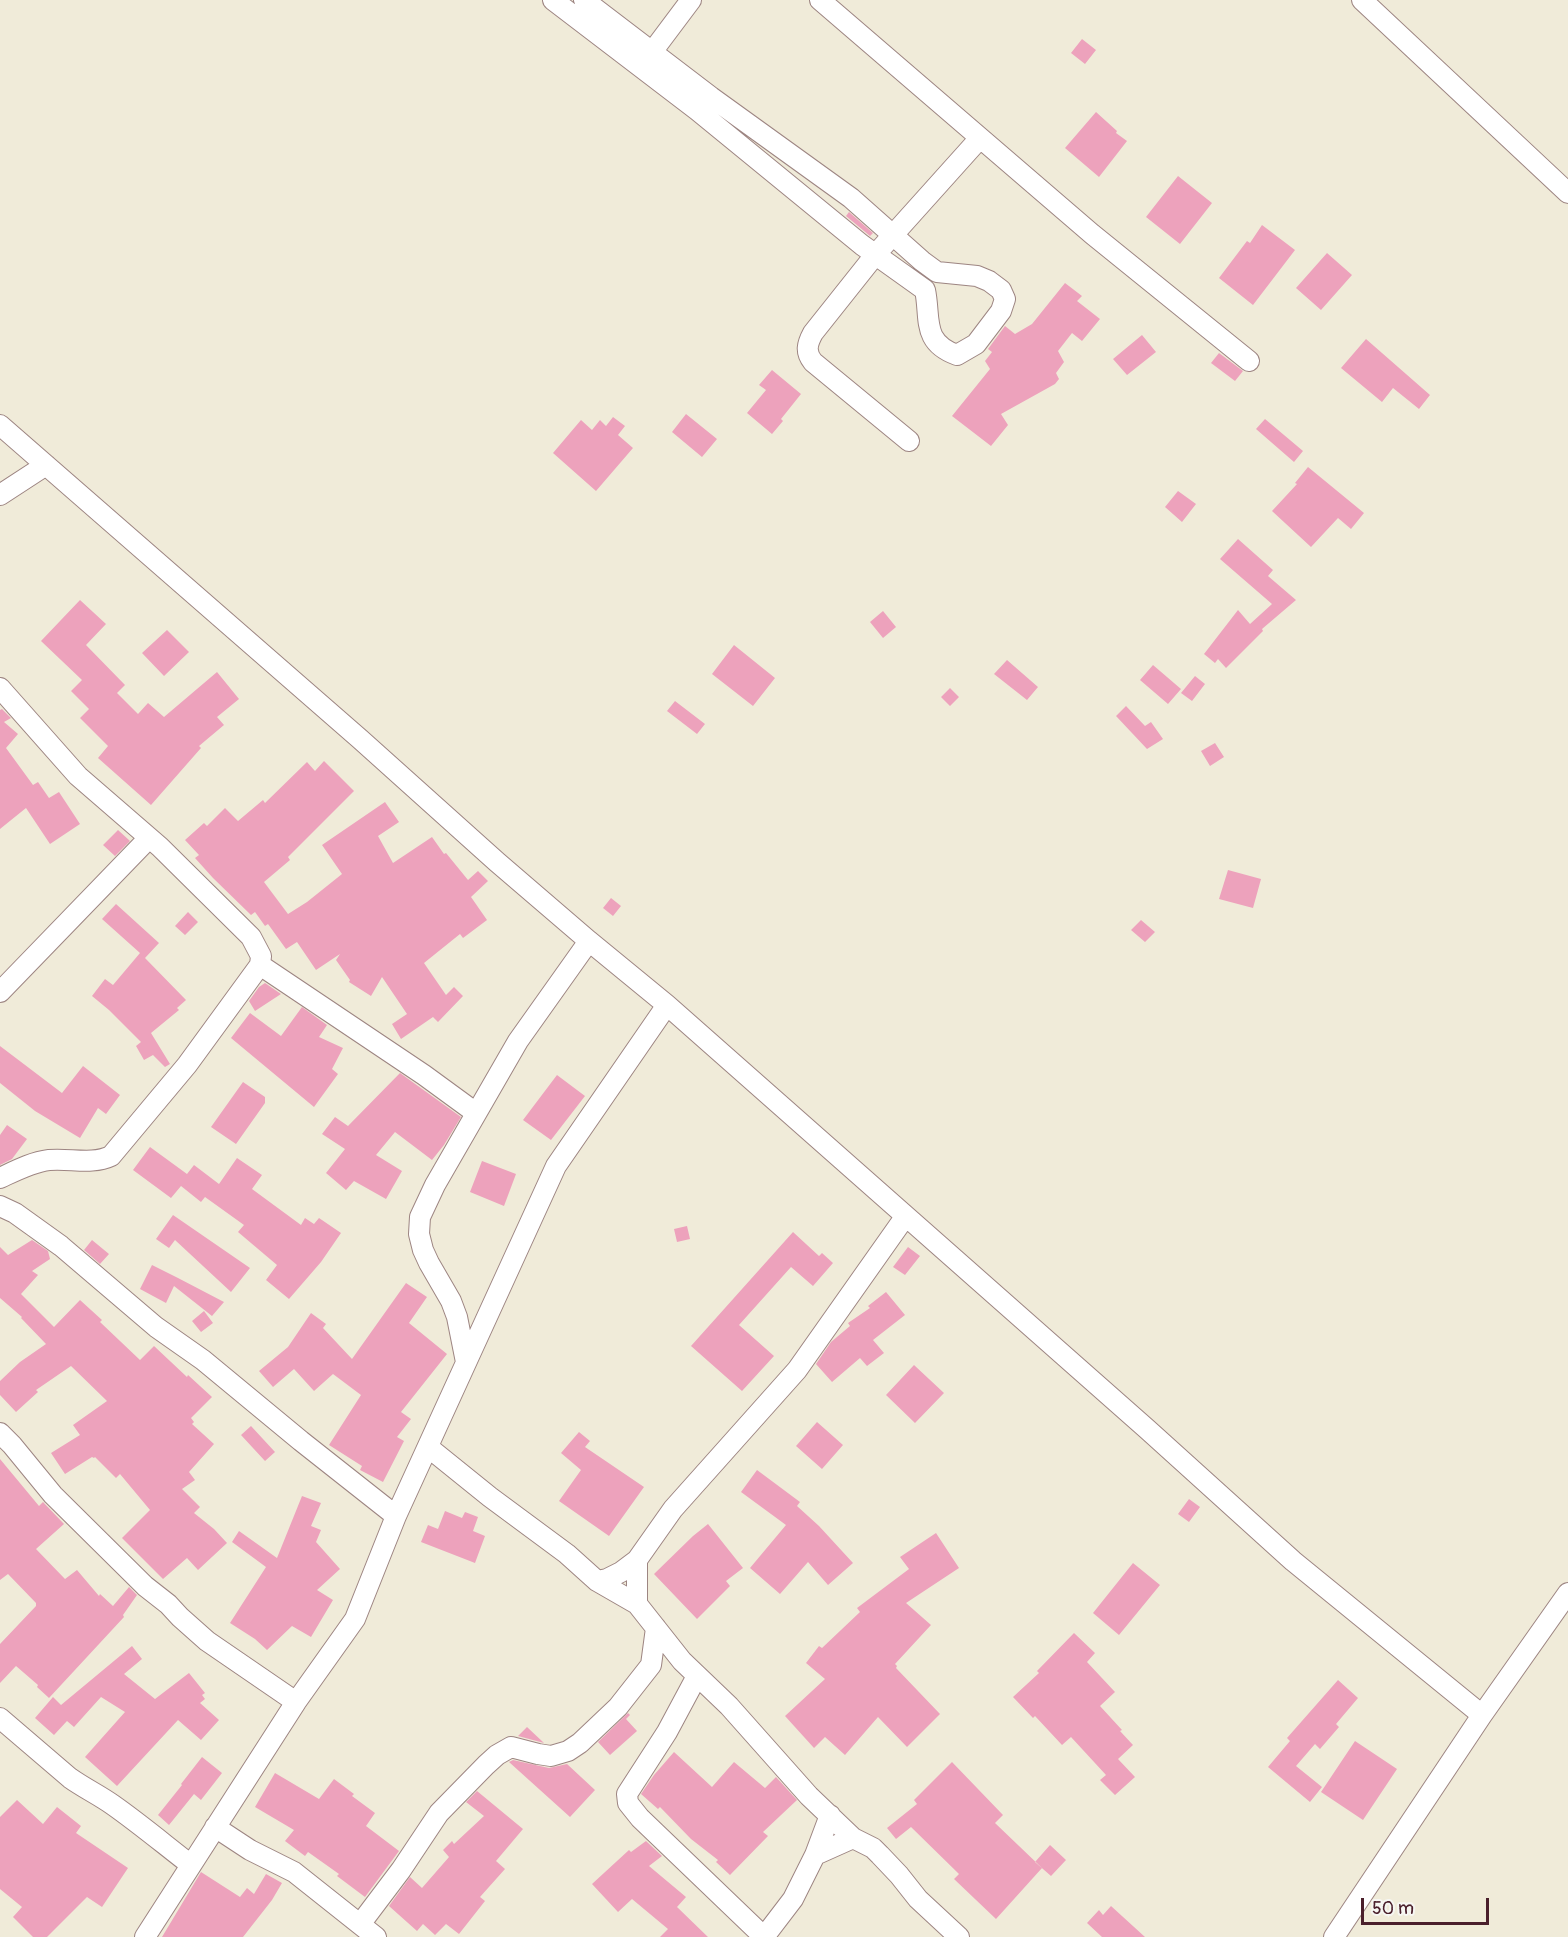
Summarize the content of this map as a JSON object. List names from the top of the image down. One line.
{"scale_bar":"50 m"}
